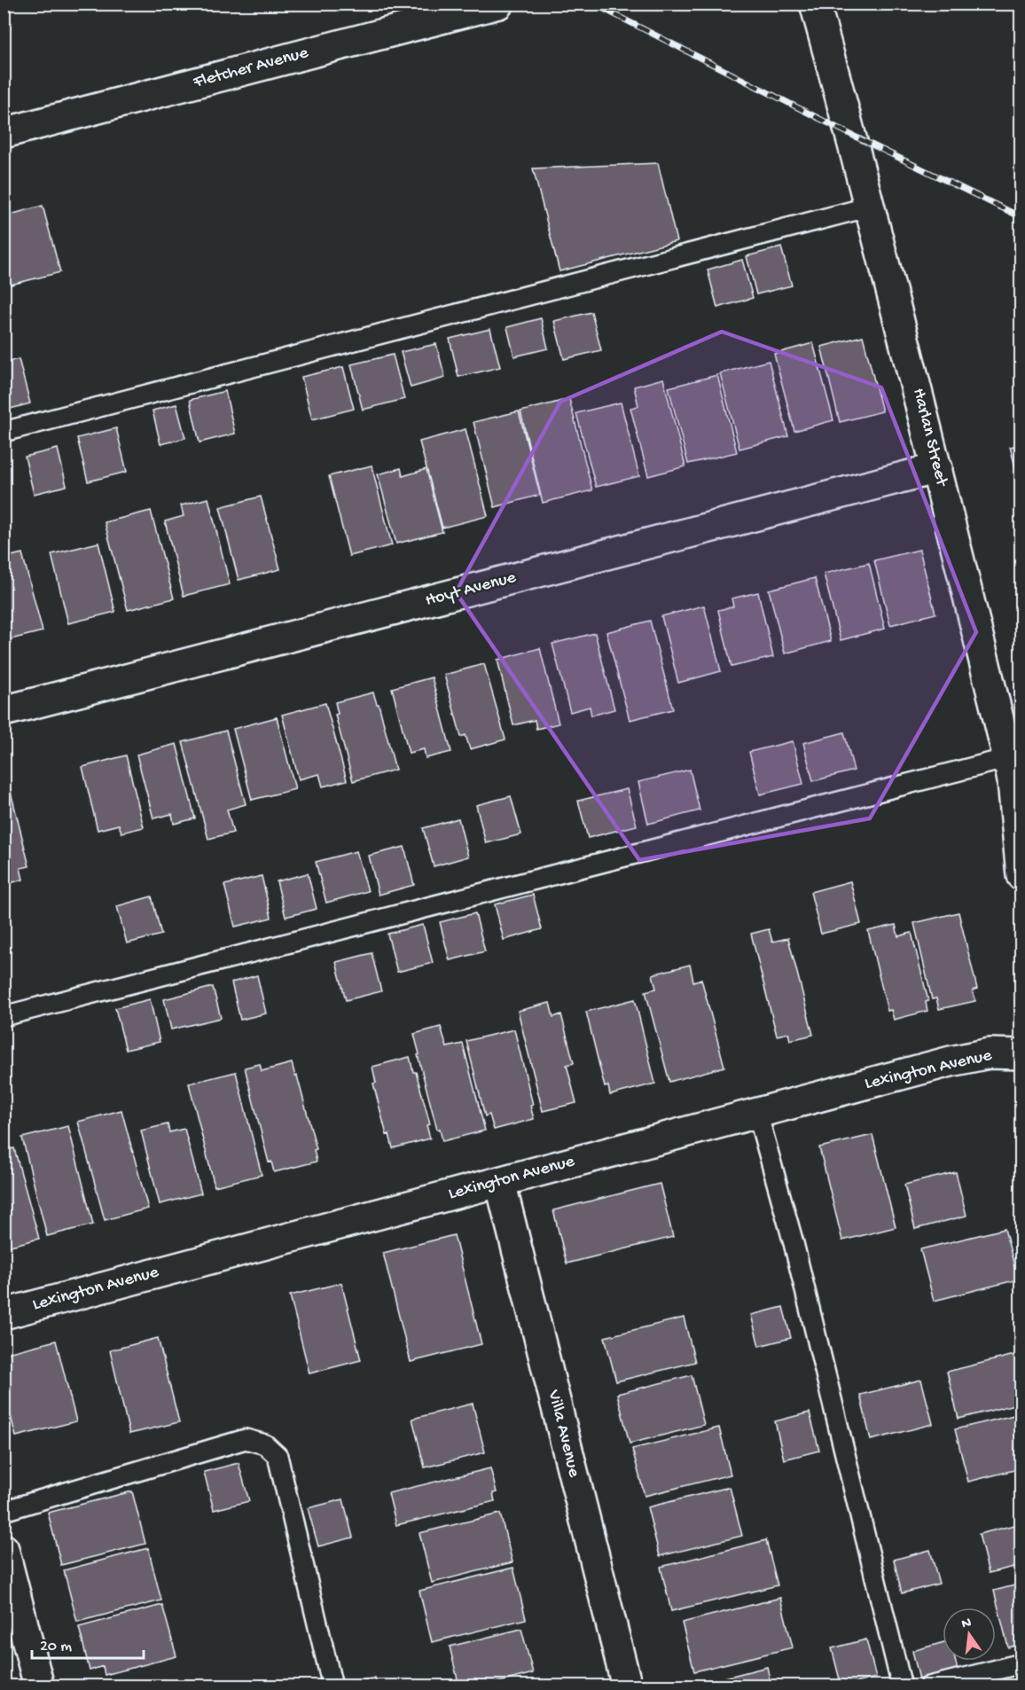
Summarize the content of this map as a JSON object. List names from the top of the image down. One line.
{"streets":{"street":["Fletcher Avenue","Harlan Street","Hoyt Avenue","Lexington Avenue","Villa Avenue"]},"crossings":[["Harlan Street","Hoyt Avenue"],["Lexington Avenue","Villa Avenue"]],"scale_bar":"20 m","north":"top"}
